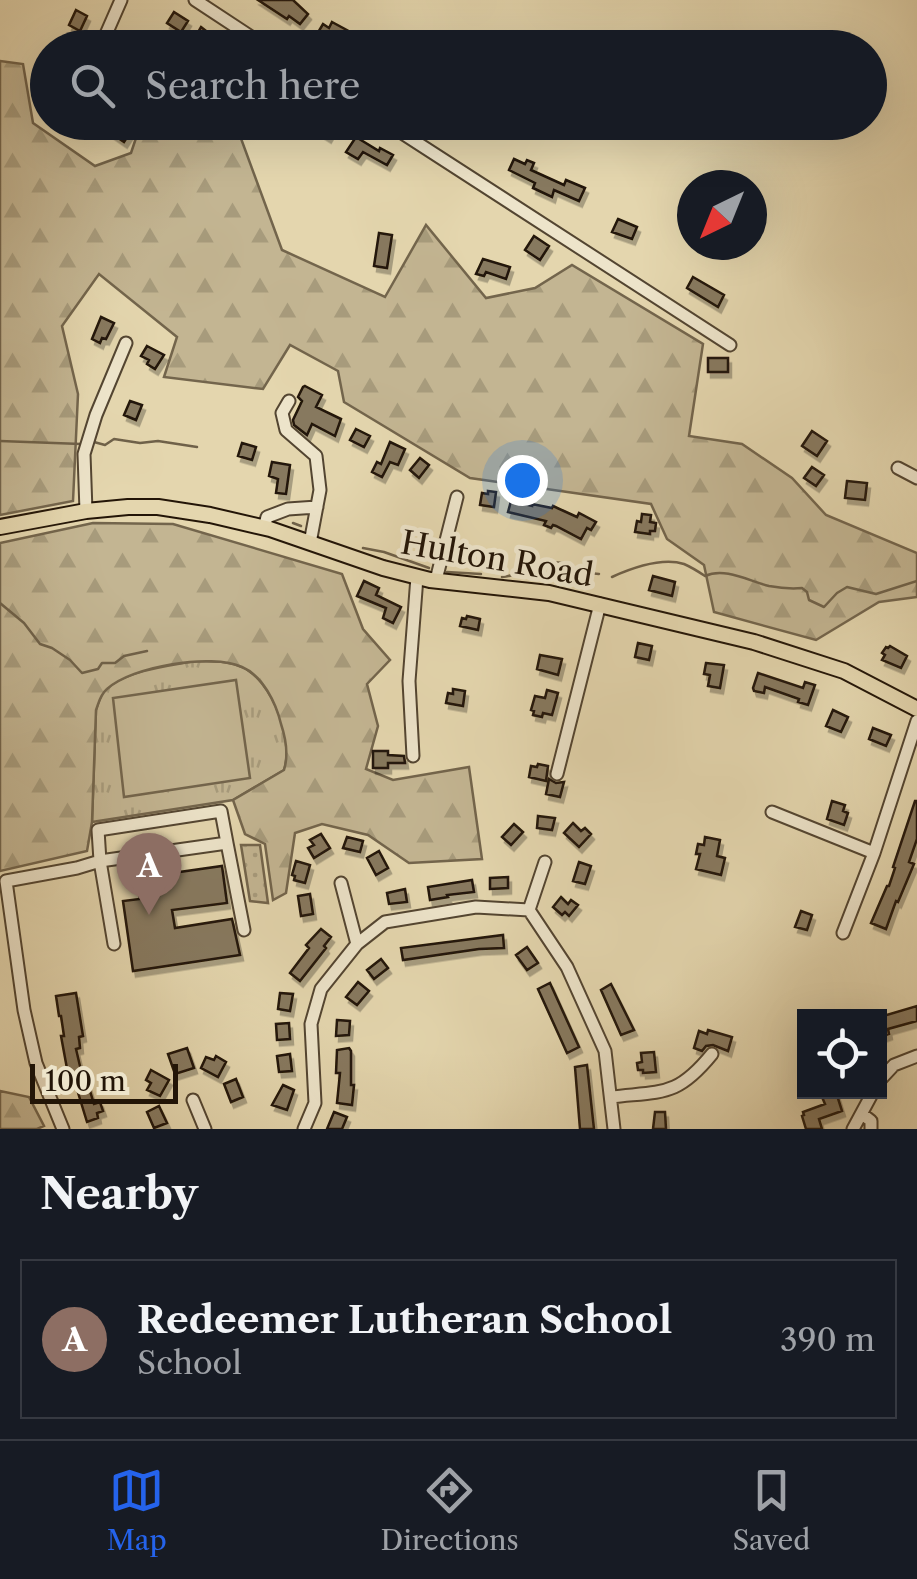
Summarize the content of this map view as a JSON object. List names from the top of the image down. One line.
{"streets":{"main road":["Hulton Road"]},"scale_bar":"100 m","north":"bottom left","page":{"search":"Search here","pins":"A","scale":"100 m","heading":"Nearby","list":[{"mark":"A","name":"Redeemer Lutheran School","note":"School","value":"390 m"}],"nav":["Map","Directions","Saved"]}}
